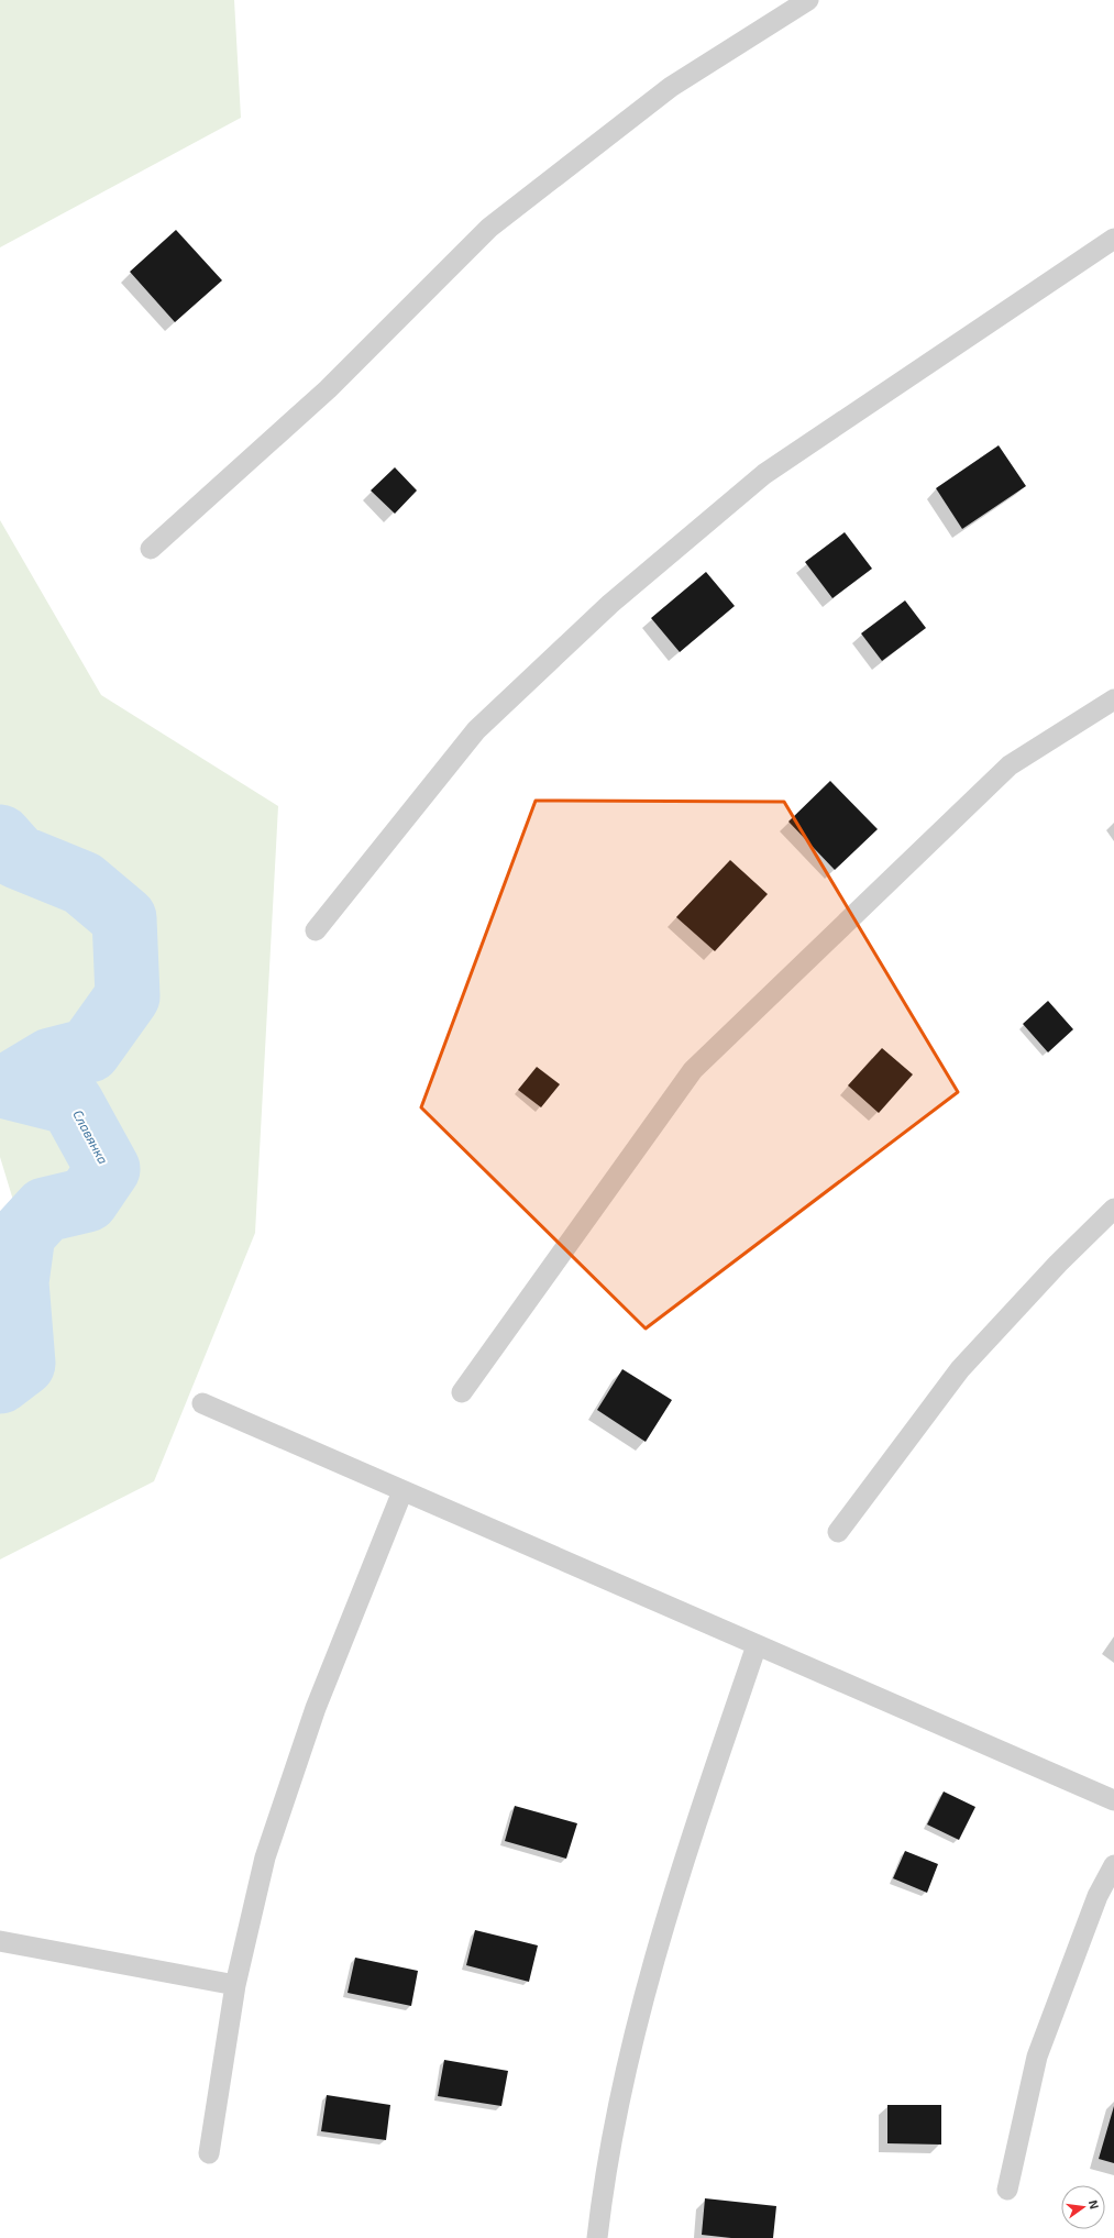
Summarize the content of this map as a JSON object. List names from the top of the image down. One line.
{"water":["Славянка"],"north":"right"}
